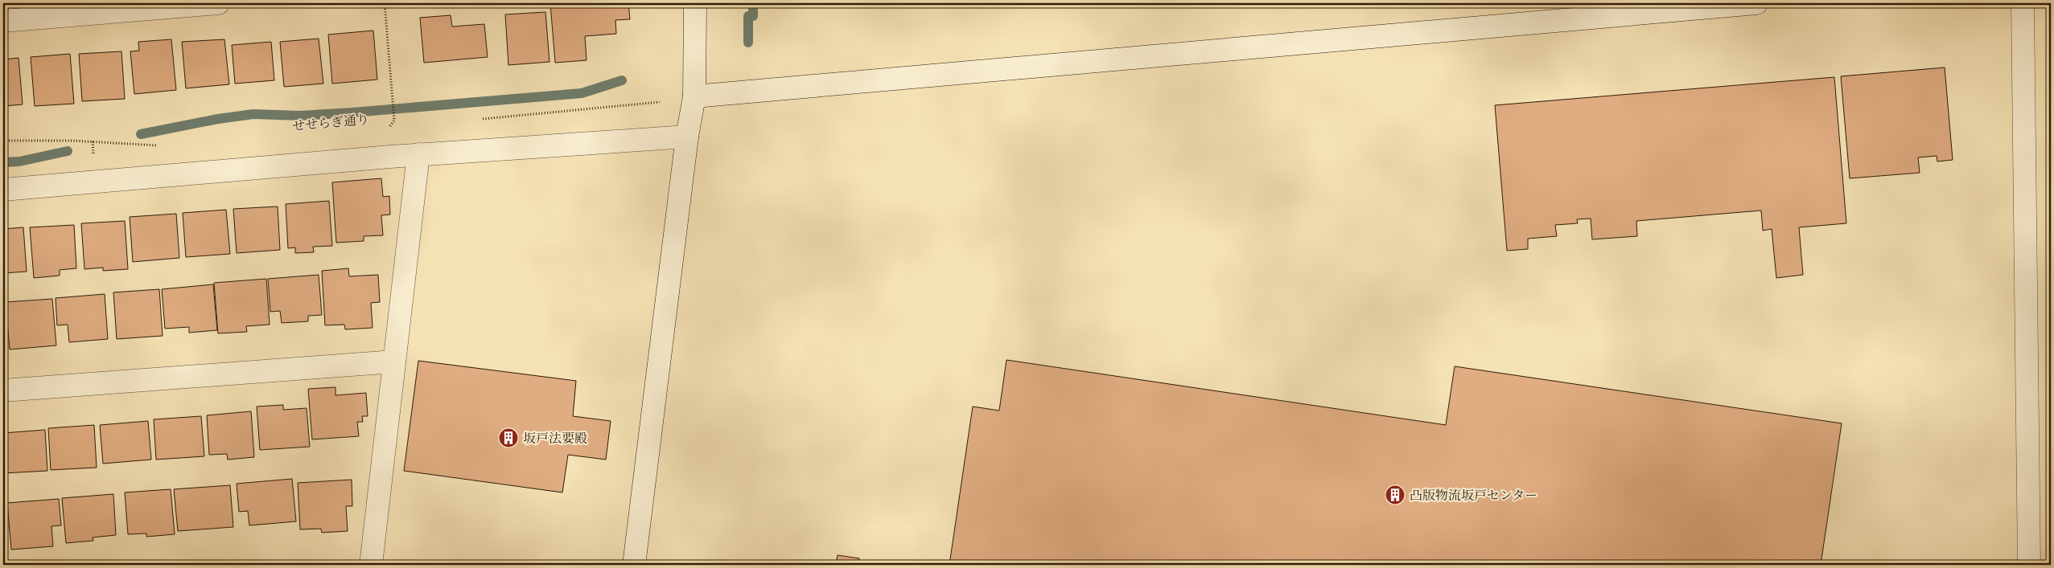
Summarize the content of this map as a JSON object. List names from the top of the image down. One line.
{"streets":{"path":["せせらぎ通り"]},"places":{"building":["坂戸法要殿","凸版物流坂戸センター"]}}
